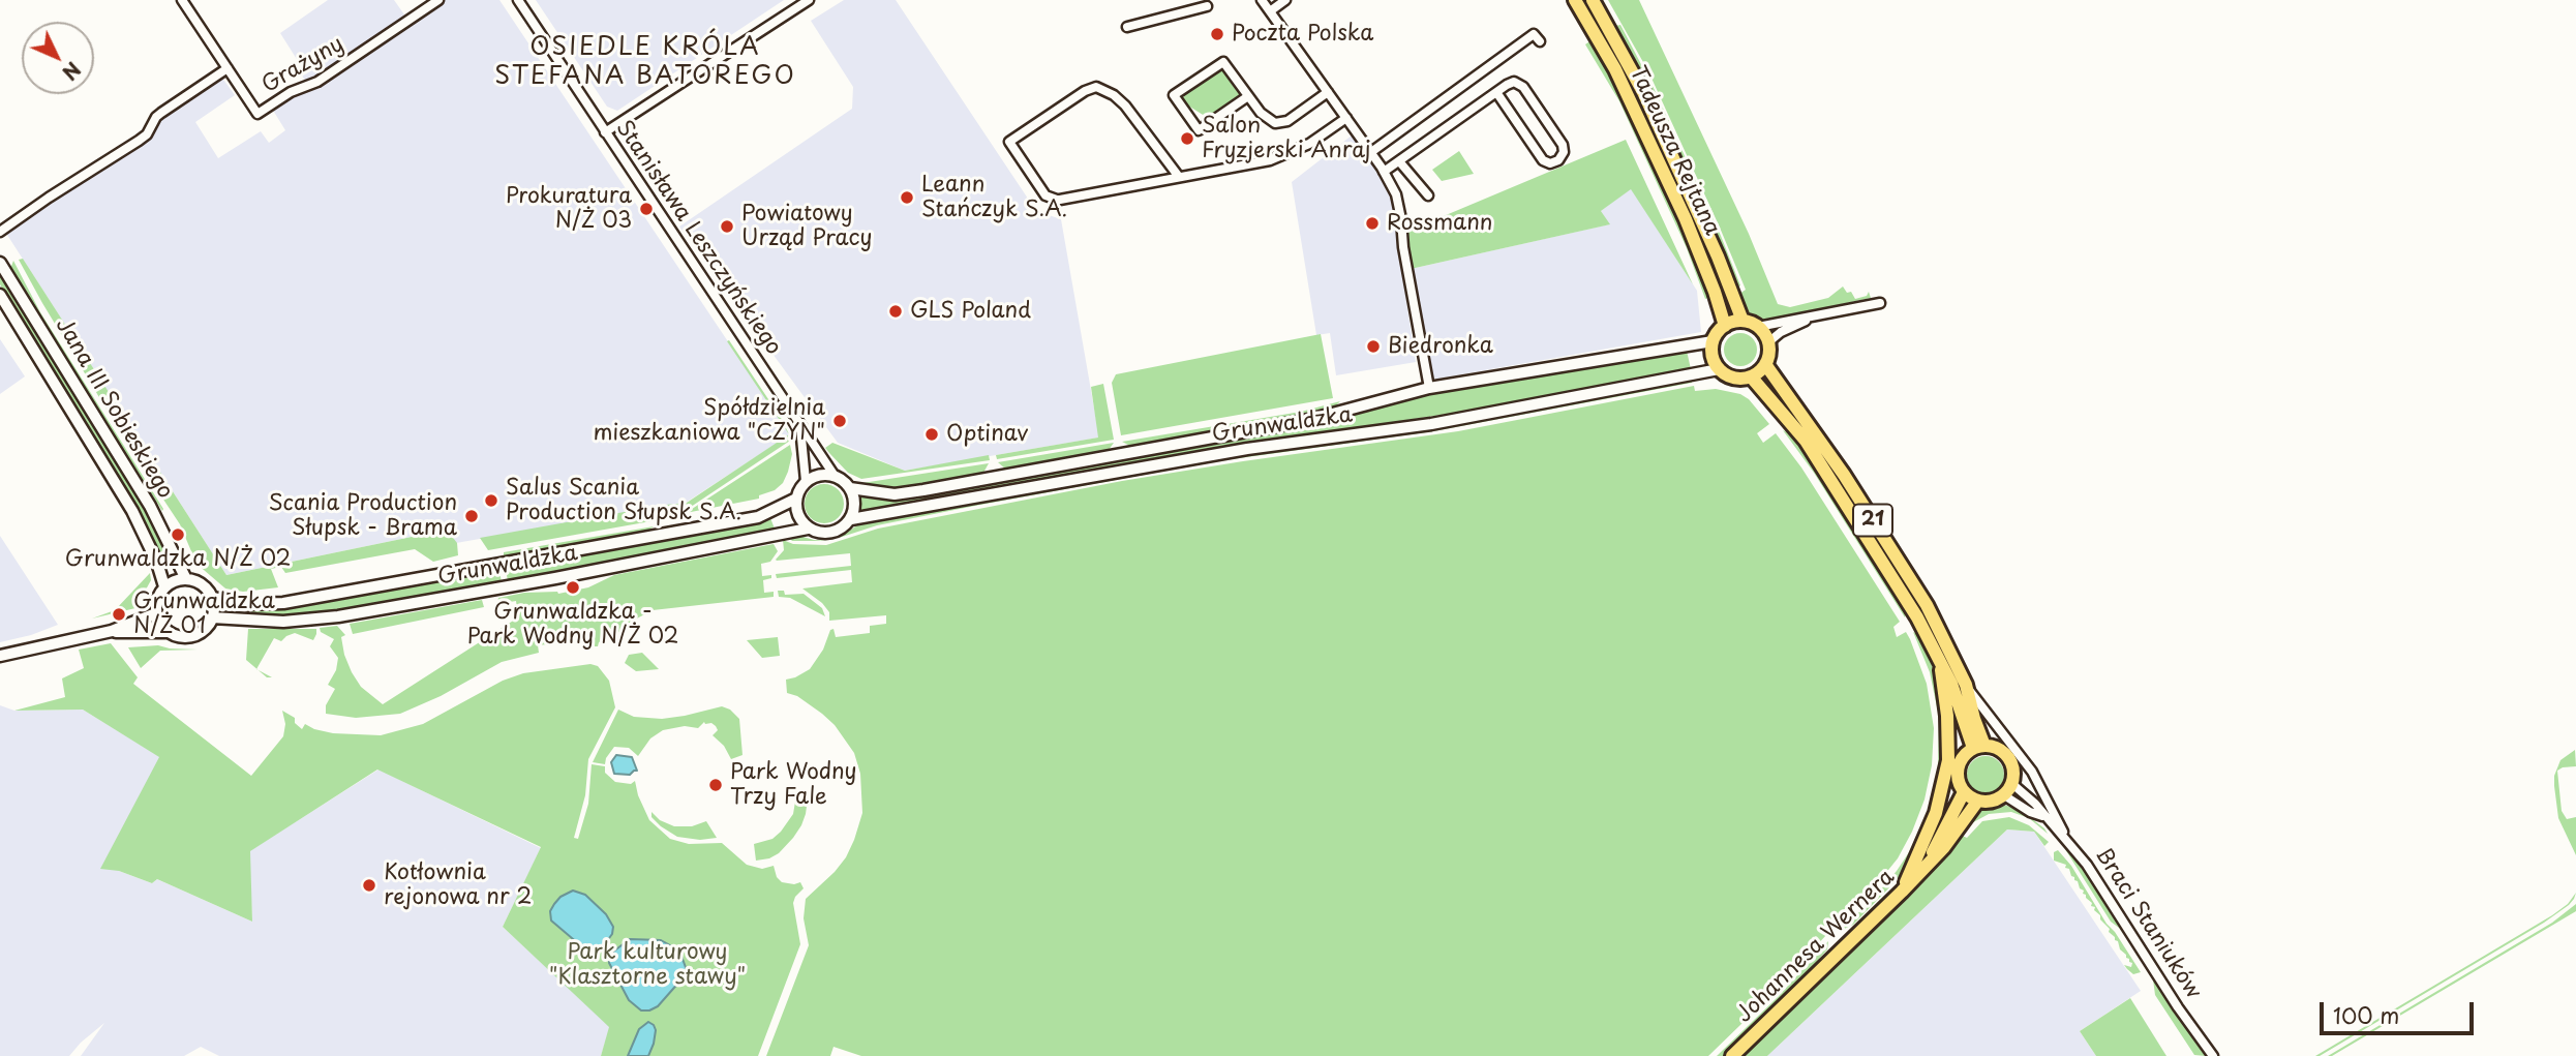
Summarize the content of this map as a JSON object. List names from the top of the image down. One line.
{"streets":{"main road":["Tadeusza Rejtana","21","Johannesa Wernera"],"street":["Grażyny","Stanisława Leszczyńskiego","Jana III Sobieskiego","Grunwaldzka","Braci Staniuków"]},"crossings":[["Tadeusza Rejtana","Grunwaldzka"],["Tadeusza Rejtana","21"],["Stanisława Leszczyńskiego","Grunwaldzka"],["Jana III Sobieskiego","Grunwaldzka"],["Grunwaldzka","21"],["21","Braci Staniuków"],["21","Johannesa Wernera"],["Braci Staniuków","Johannesa Wernera"]],"districts":["OSIEDLE KRÓLA STEFANA BATOREGO"],"parks":["Park kulturowy \"Klasztorne stawy\""],"places":["Poczta Polska","Salon Fryzjerski Anraj","Leann Stańczyk S.A.","Prokuratura N/Ż 03","Rossmann","Powiatowy Urząd Pracy","GLS Poland","Biedronka","Spółdzielnia mieszkaniowa \"CZYN\"","Optinav","Salus Scania Production Słupsk S.A.","Scania Production Słupsk - Brama","Grunwaldzka N/Ż 02","Grunwaldzka - Park Wodny N/Ż 02","Grunwaldzka N/Ż 01","Park Wodny Trzy Fale","Kotłownia rejonowa nr 2"],"scale_bar":"100 m","north":"bottom right"}
